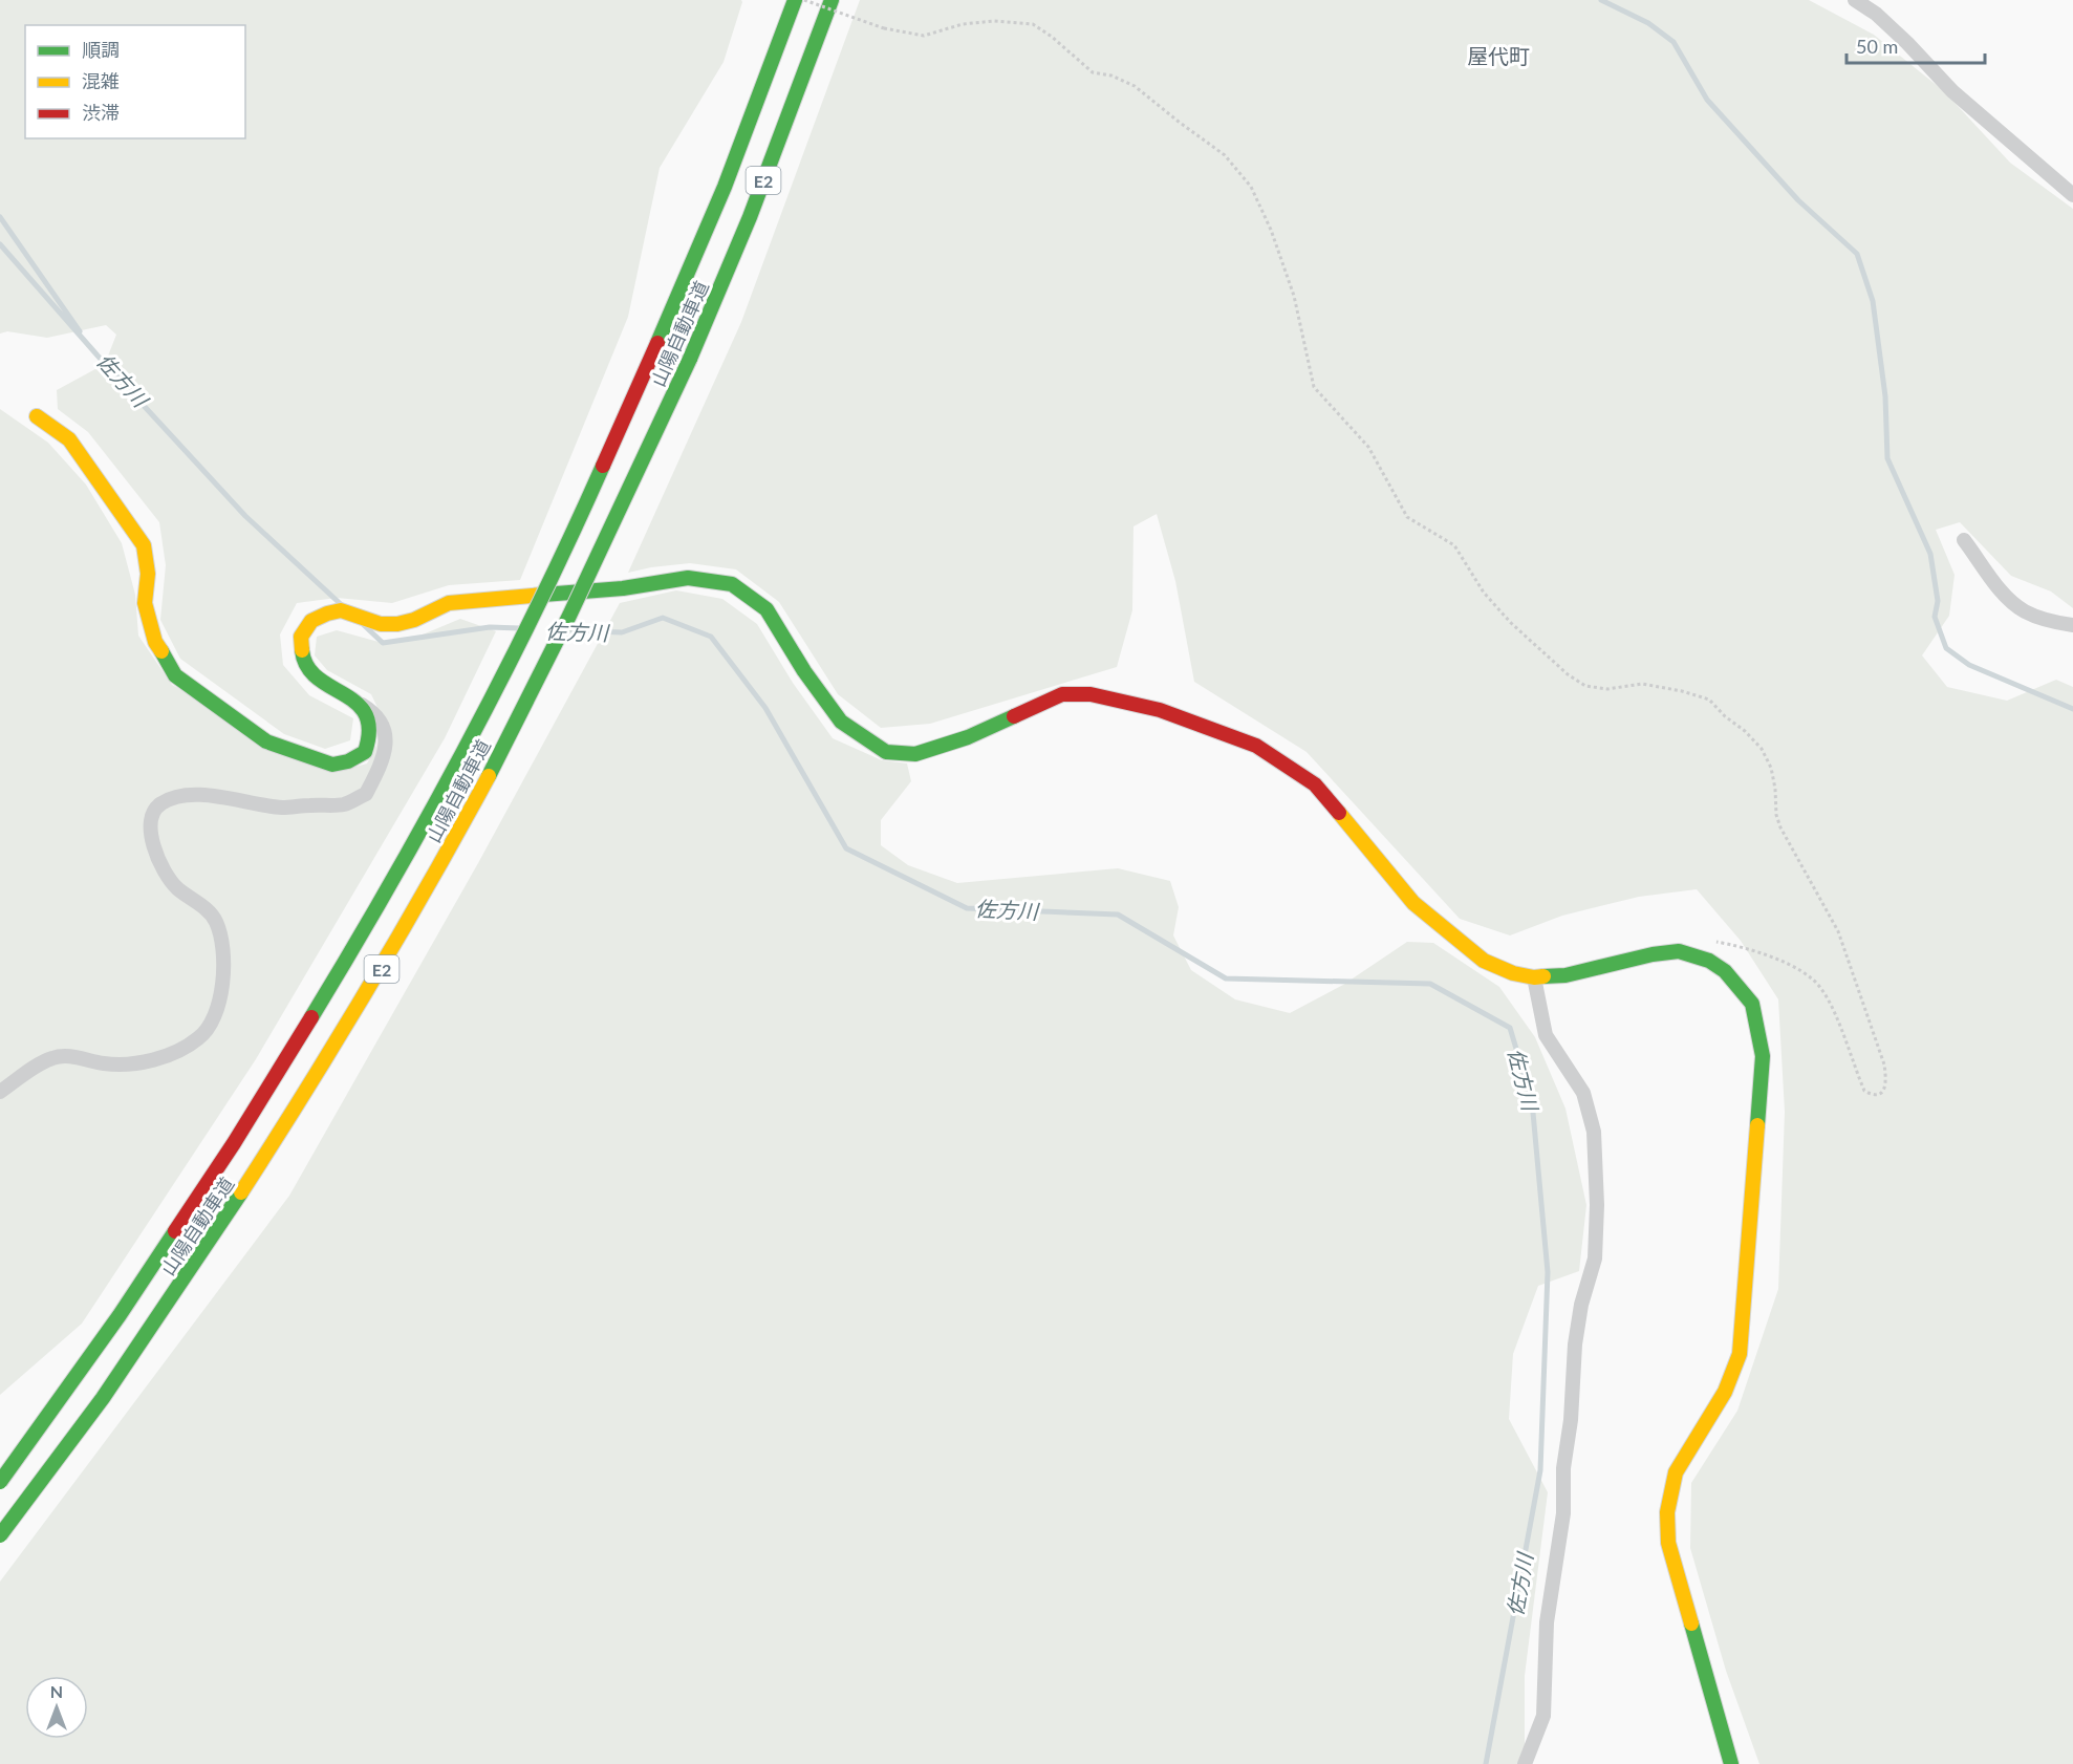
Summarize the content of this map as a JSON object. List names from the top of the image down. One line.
{"streets":{"main road":["E2","山陽自動車道"]},"districts":["屋代町"],"water":["佐方川"],"legend":["順調","混雑","渋滞"],"scale_bar":"50 m","north":"top"}
